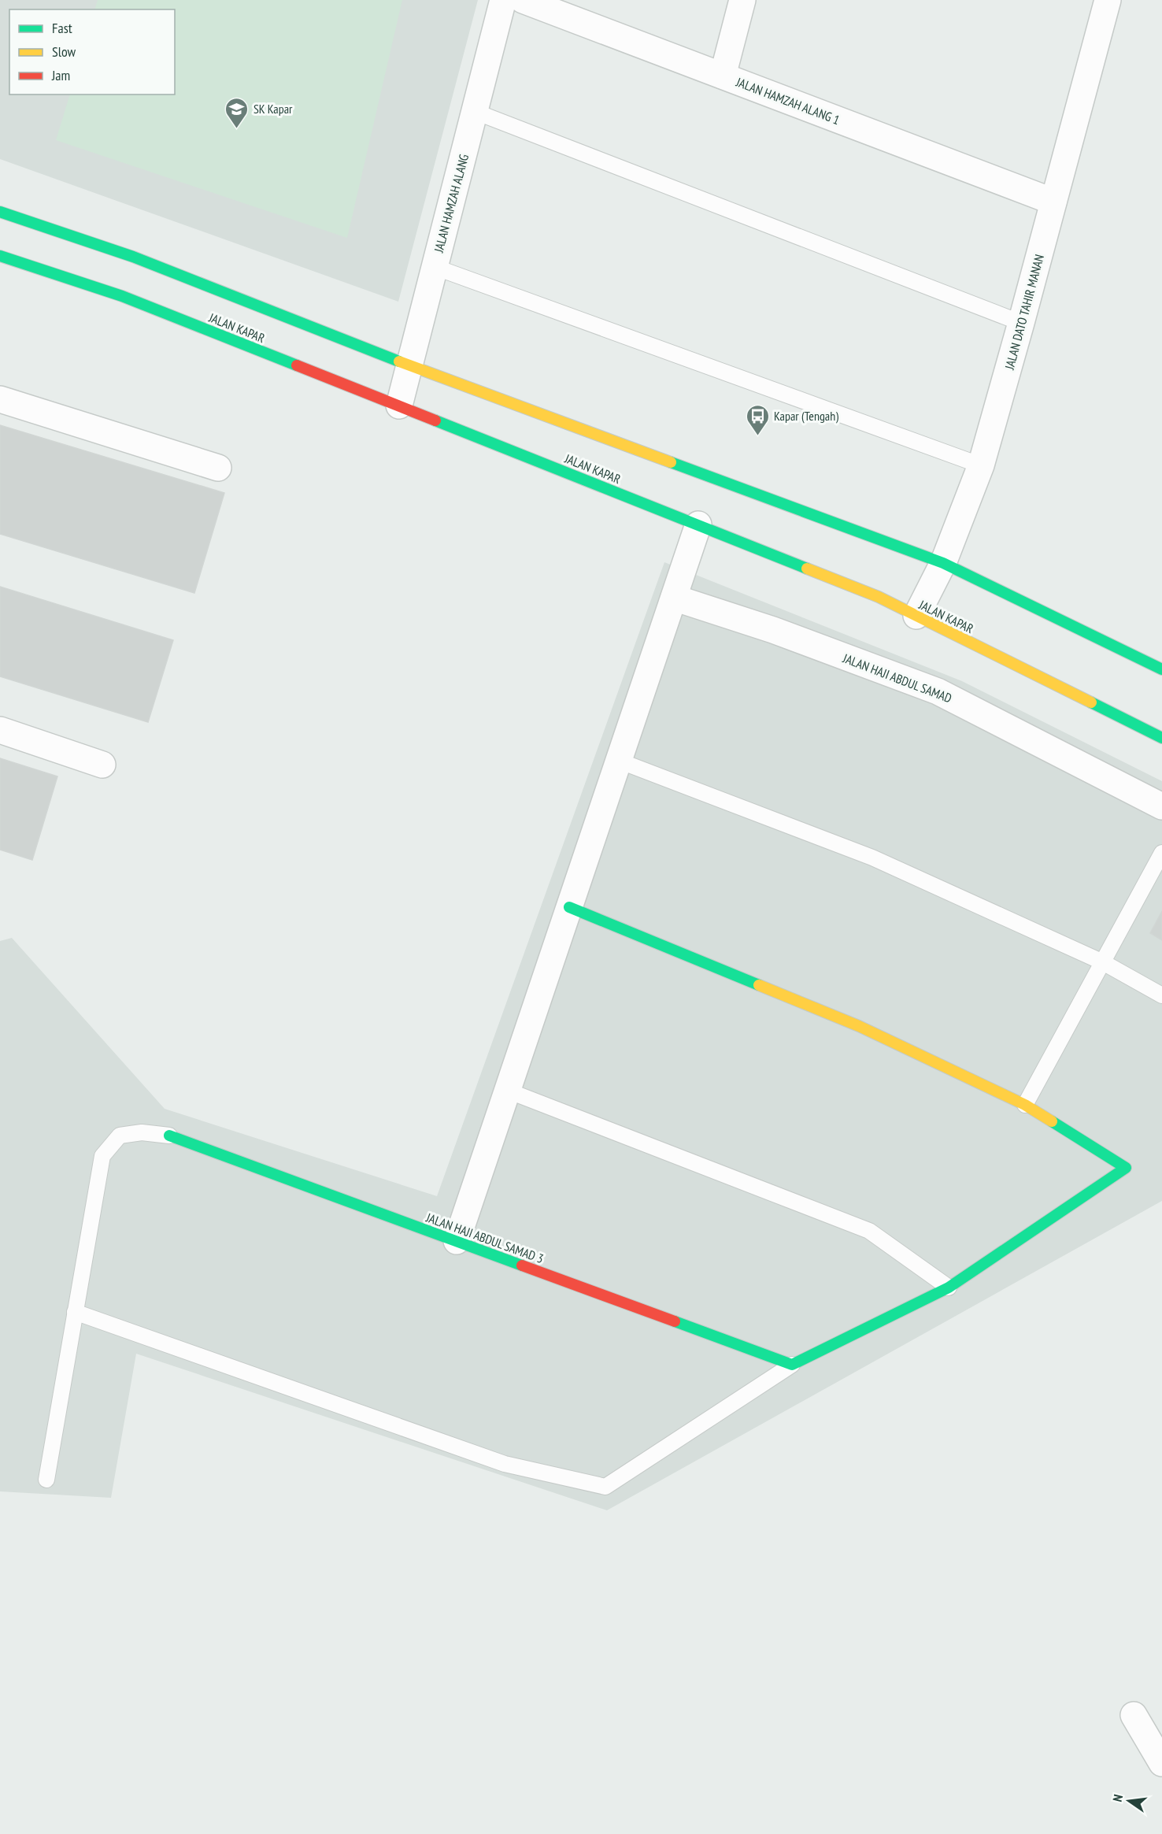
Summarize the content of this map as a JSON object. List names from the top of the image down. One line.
{"streets":{"main road":["JALAN KAPAR","JALAN HAJI ABDUL SAMAD 3"],"street":["JALAN HAMZAH ALANG 1","JALAN HAMZAH ALANG","JALAN DATO TAHIR MANAN","JALAN HAJI ABDUL SAMAD"]},"crossings":[["JALAN HAMZAH ALANG 1","JALAN DATO TAHIR MANAN"],["JALAN HAMZAH ALANG","JALAN KAPAR"],["JALAN DATO TAHIR MANAN","JALAN KAPAR"]],"places":{"school or university":["SK Kapar"],"bus stop":["Kapar (Tengah)"]},"legend":["Fast","Slow","Jam"],"north":"left"}
